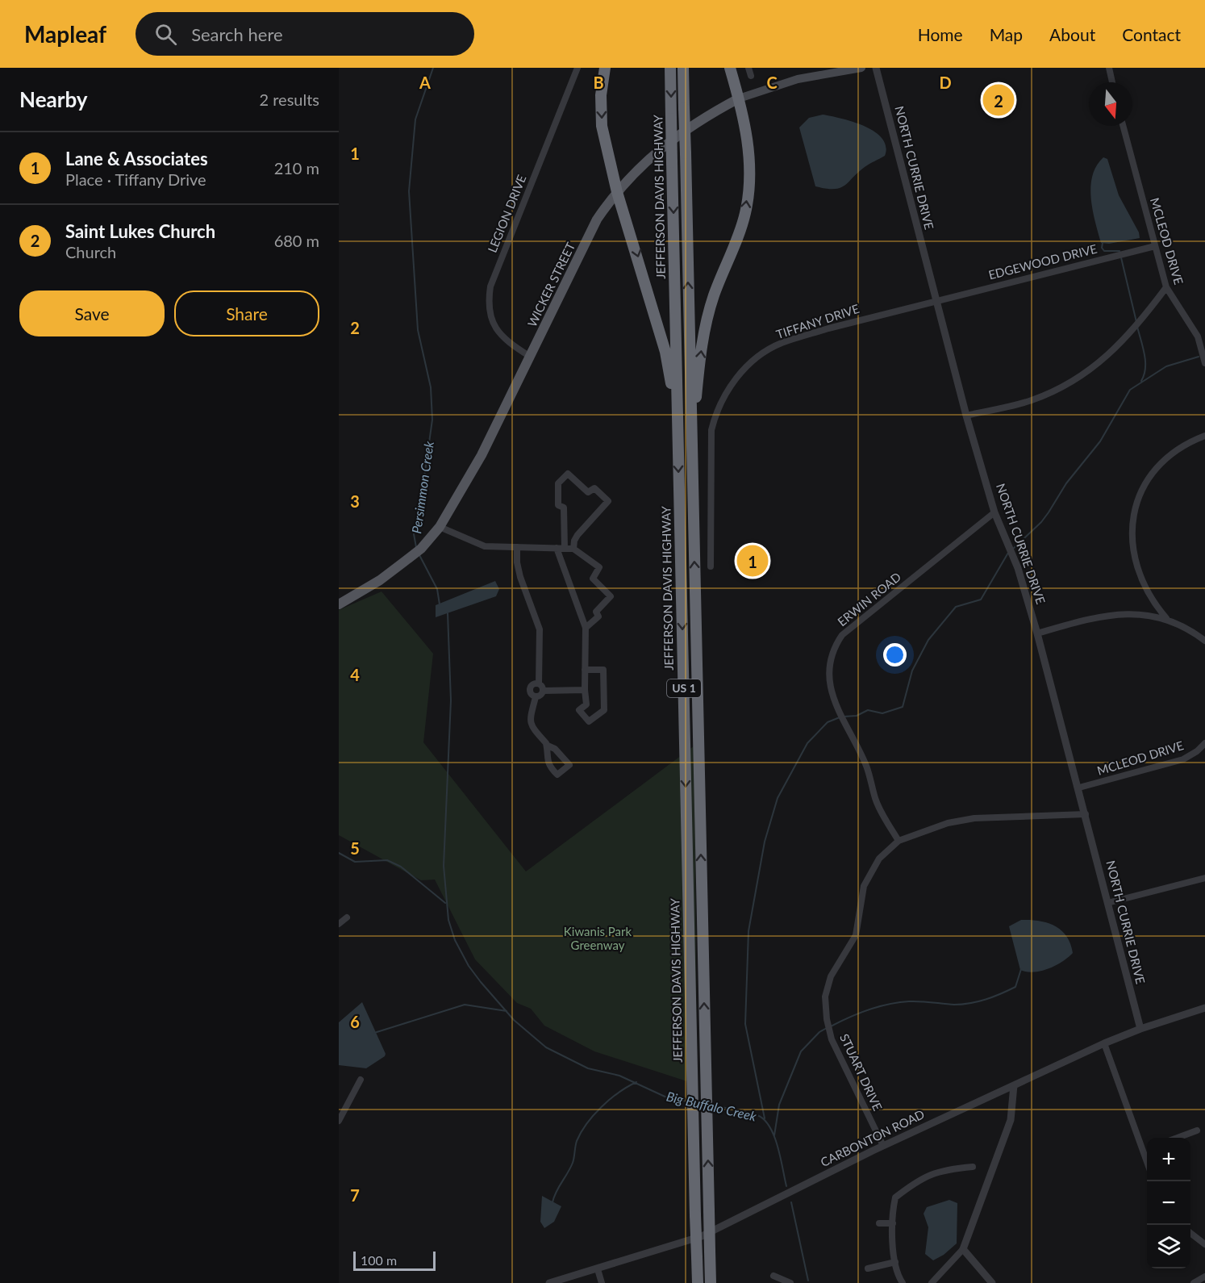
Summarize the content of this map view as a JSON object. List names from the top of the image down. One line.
{"streets":{"highway":["JEFFERSON DAVIS HIGHWAY","US 1"],"main road":["WICKER STREET"],"street":["NORTH CURRIE DRIVE","LEGION DRIVE","MCLEOD DRIVE","EDGEWOOD DRIVE","TIFFANY DRIVE","ERWIN ROAD","STUART DRIVE","CARBONTON ROAD"]},"crossings":[["NORTH CURRIE DRIVE","MCLEOD DRIVE"],["NORTH CURRIE DRIVE","EDGEWOOD DRIVE"],["NORTH CURRIE DRIVE","TIFFANY DRIVE"],["NORTH CURRIE DRIVE","ERWIN ROAD"],["NORTH CURRIE DRIVE","STUART DRIVE"],["NORTH CURRIE DRIVE","CARBONTON ROAD"],["LEGION DRIVE","WICKER STREET"],["MCLEOD DRIVE","EDGEWOOD DRIVE"],["EDGEWOOD DRIVE","TIFFANY DRIVE"],["ERWIN ROAD","STUART DRIVE"],["STUART DRIVE","CARBONTON ROAD"]],"water":["Persimmon Creek","Big Buffalo Creek"],"parks":["Kiwanis Park Greenway"],"scale_bar":"100 m","north":"bottom","page":{"header":"Mapleaf","search":"Search here","nav":["Home","Map","About","Contact"],"heading":["Nearby","2 results"],"pins":["2","1"],"list":[{"mark":"1","name":"Lane & Associates","note":"Place · Tiffany Drive","value":"210 m"},{"mark":"2","name":"Saint Lukes Church","note":"Church","value":"680 m"}],"buttons":["Save","Share"],"map_buttons":["+","−"],"scale":"100 m"},"grid":{"columns":["A","B","C","D"],"rows":["1","2","3","4","5","6","7"]}}
